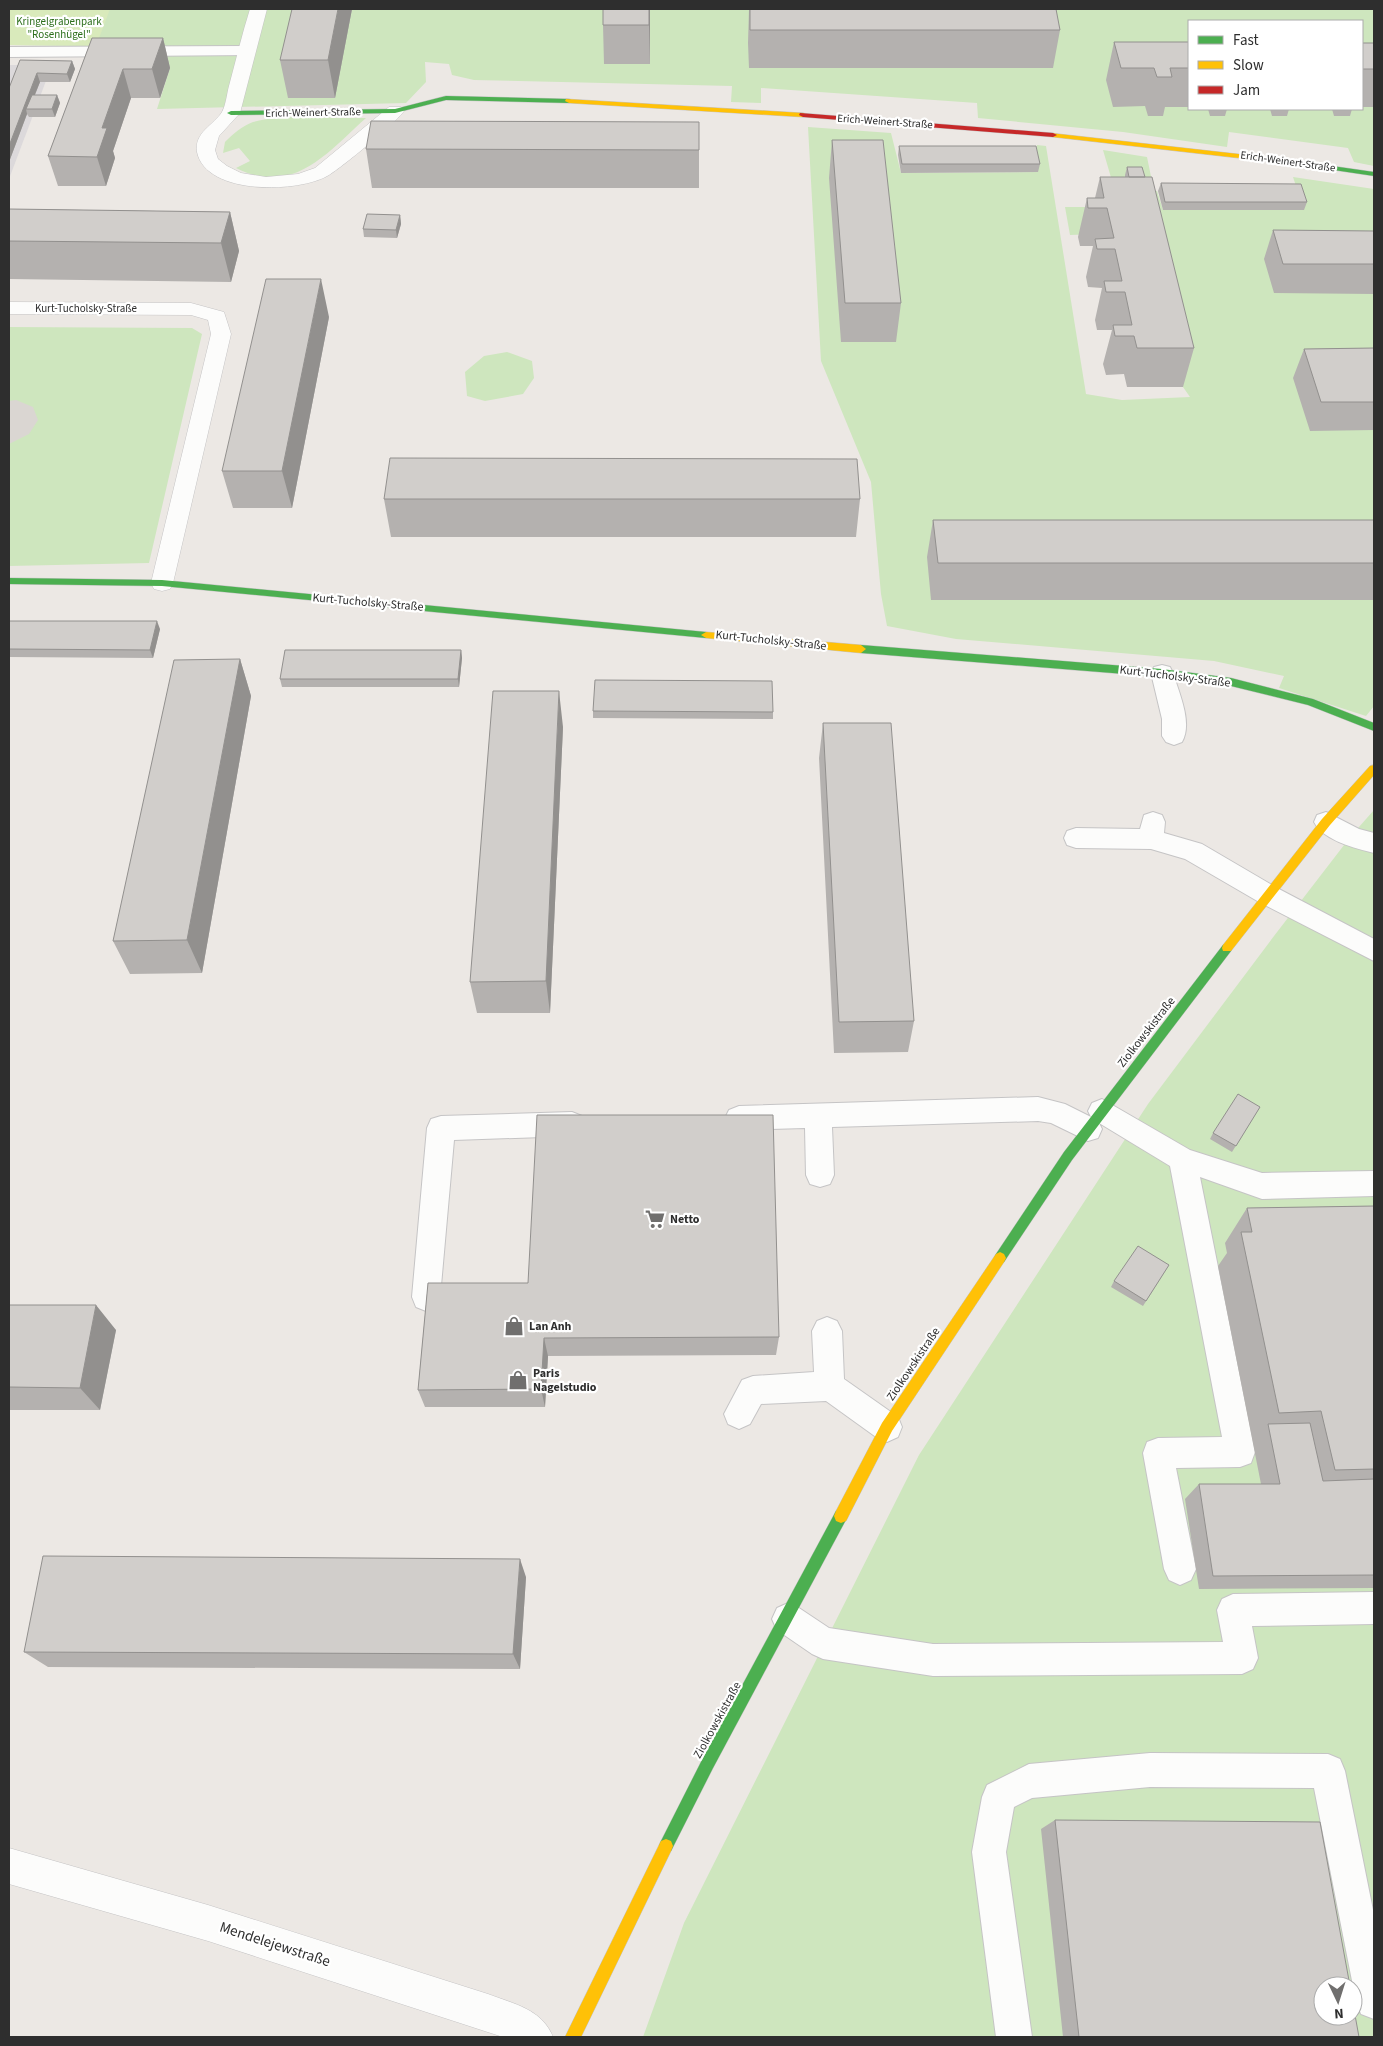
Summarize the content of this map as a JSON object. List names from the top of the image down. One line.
{"streets":{"street":["Erich-Weinert-Straße","Kurt-Tucholsky-Straße","Ziolkowskistraße","Mendelejewstraße"]},"parks":["Kringelgrabenpark \"Rosenhügel\""],"places":{"supermarket":["Netto"],"shop":["Lan Anh","Paris Nagelstudio"]},"legend":["Fast","Slow","Jam"],"north":"bottom"}
